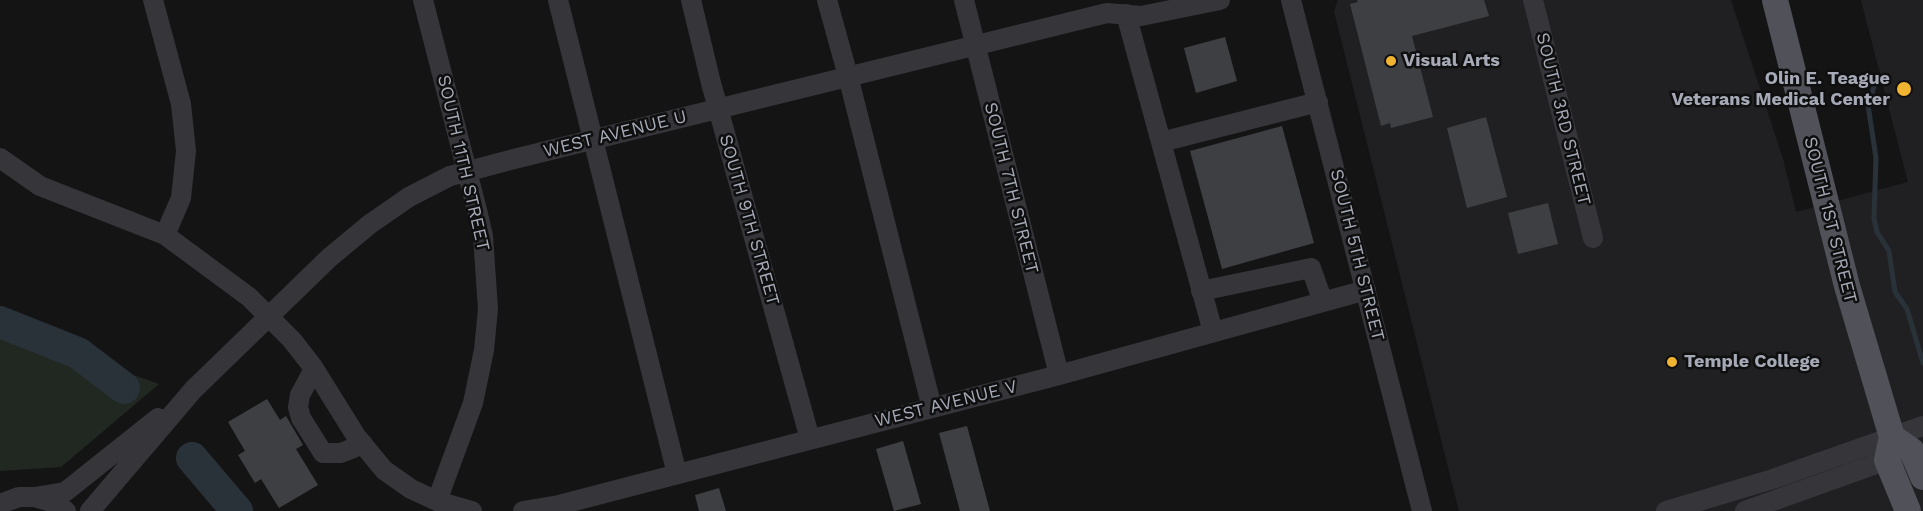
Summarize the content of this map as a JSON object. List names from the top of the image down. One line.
{"streets":{"main road":["SOUTH 1ST STREET"],"street":["SOUTH 3RD STREET","WEST AVENUE U","SOUTH 11TH STREET","SOUTH 7TH STREET","SOUTH 9TH STREET","SOUTH 5TH STREET","WEST AVENUE V"]},"crossings":[["WEST AVENUE U","SOUTH 11TH STREET"],["WEST AVENUE U","SOUTH 7TH STREET"],["WEST AVENUE U","SOUTH 9TH STREET"],["SOUTH 7TH STREET","WEST AVENUE V"],["SOUTH 9TH STREET","WEST AVENUE V"],["SOUTH 5TH STREET","WEST AVENUE V"]],"places":["Visual Arts","Olin E. Teague Veterans Medical Center","Temple College"]}
